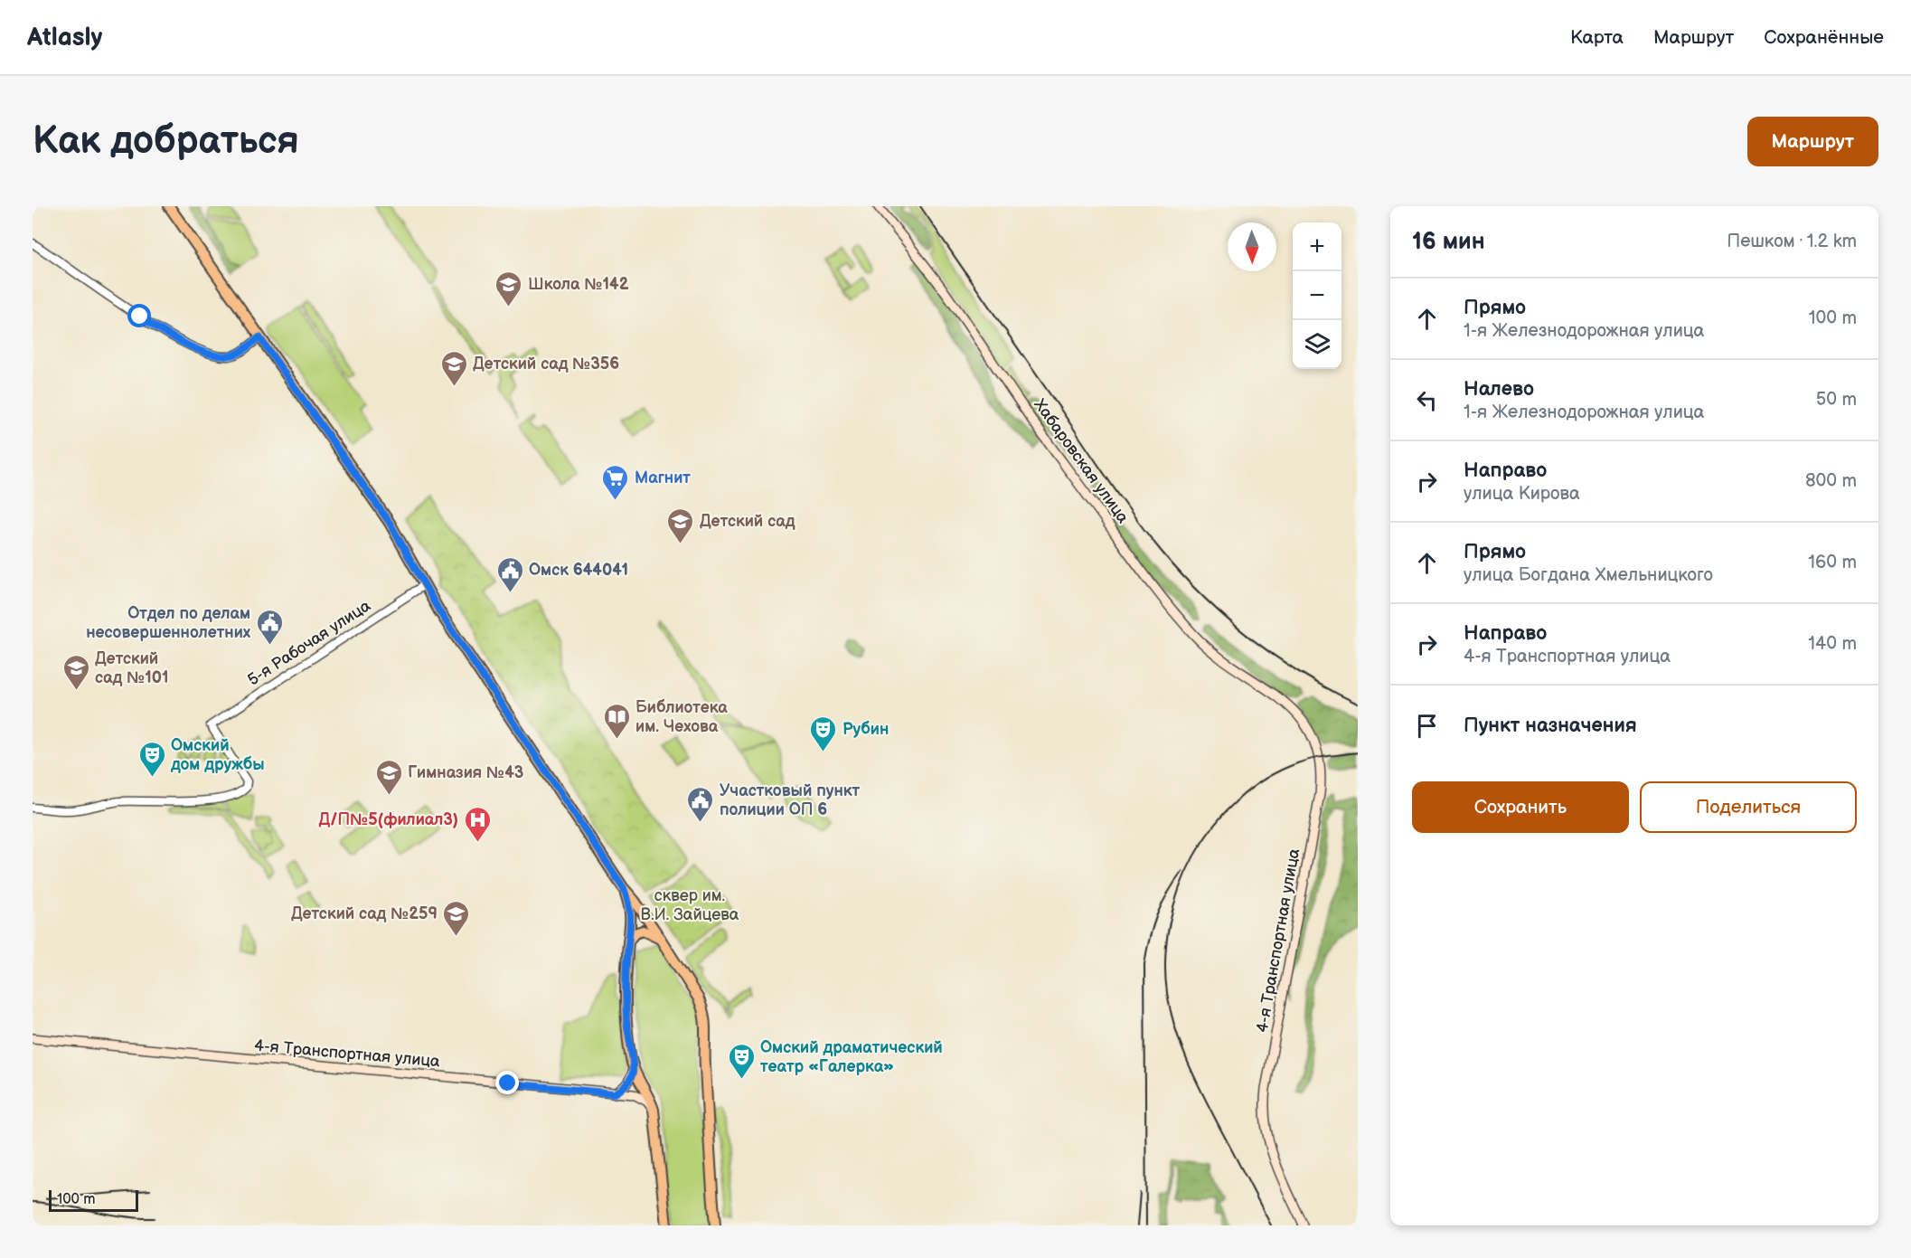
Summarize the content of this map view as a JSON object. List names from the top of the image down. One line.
{"streets":{"main road":["Хабаровская улица","4-я Транспортная улица"],"street":["5-я Рабочая улица"]},"crossings":[["Хабаровская улица","4-я Транспортная улица"]],"parks":["сквер им. В.И. Зайцева"],"places":{"school or university":["Школа №142","Детский сад №356","Детский сад","Детский сад №101","Гимназия №43","Детский сад №259"],"supermarket":["Магнит"],"public building":["Омск 644041","Отдел по делам несовершеннолетних","Участковый пункт полиции ОП 6"],"library":["Библиотека им. Чехова"],"theatre":["Рубин","Омский дом дружбы","Омский драматический театр «Галерка»"],"hospital":["Д/П№5(филиал3)"]},"scale_bar":"100 m","north":"bottom","page":{"header":"Atlasly","nav":["Карта","Маршрут","Сохранённые"],"buttons":["Маршрут",["Сохранить","Поделиться"]],"title":"Как добраться","heading":["16 мин","Пешком · 1.2 km"],"map_buttons":["+","−"],"list":[["Прямо","1-я Железнодорожная улица","100 m"],["Налево","1-я Железнодорожная улица","50 m"],["Направо","улица Кирова","800 m"],["Прямо","улица Богдана Хмельницкого","160 m"],["Направо","4-я Транспортная улица","140 m"],"Пункт назначения"],"scale":"100 m"}}
